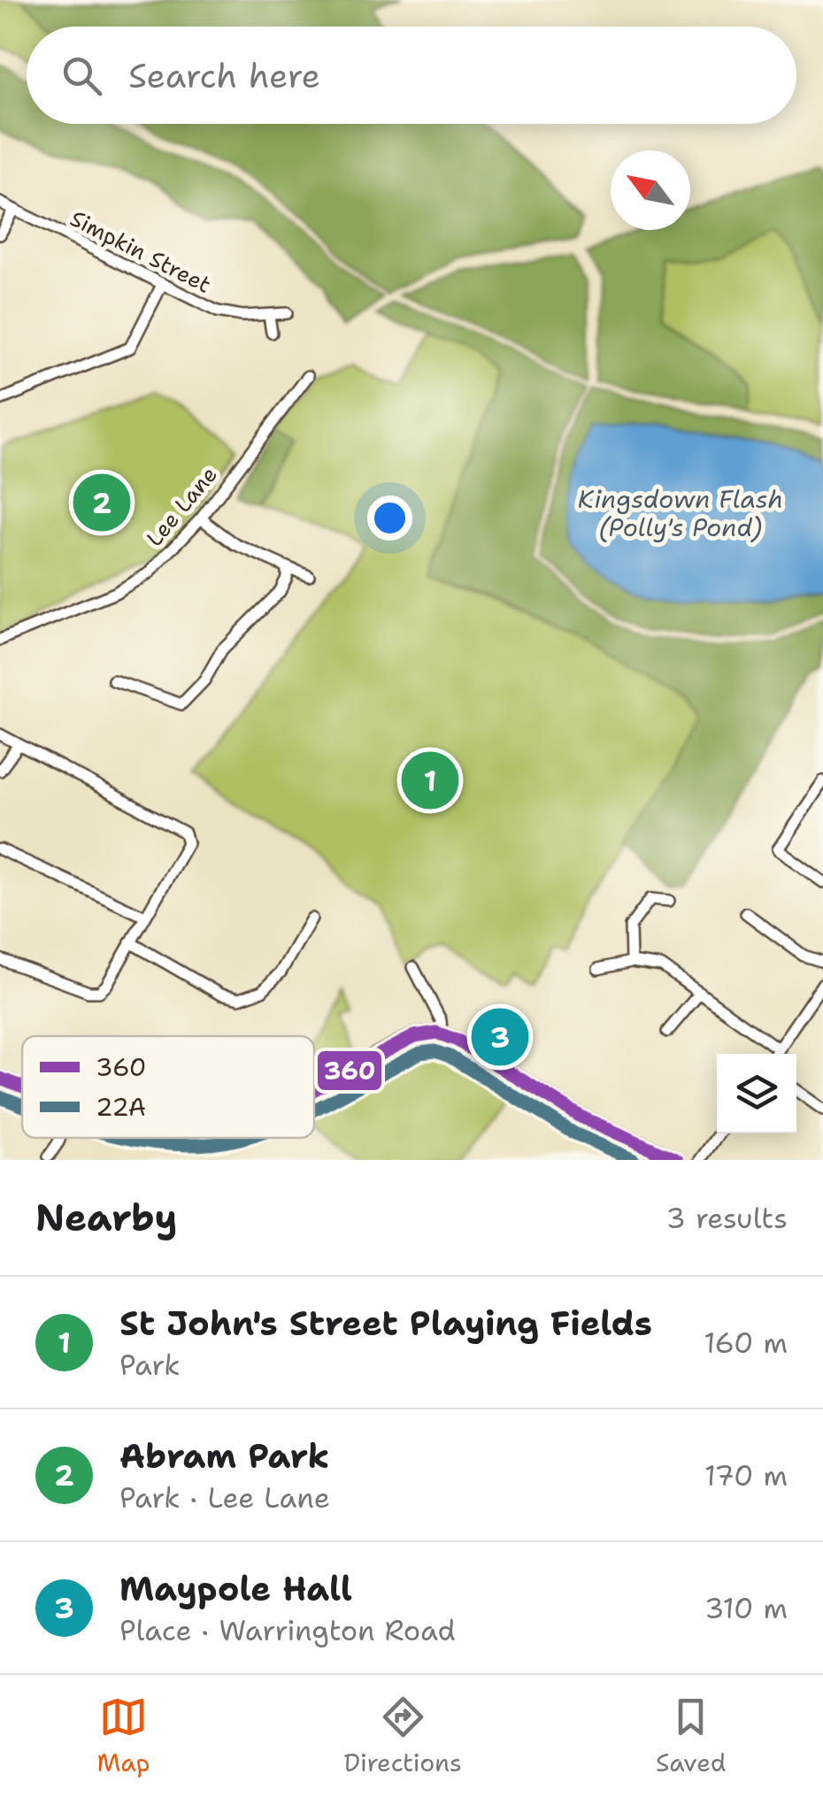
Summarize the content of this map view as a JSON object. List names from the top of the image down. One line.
{"streets":{"street":["Simpkin Street","Lee Lane"]},"water":["Kingsdown Flash (Polly's Pond)"],"lines":["transit line 360","transit line 22A"],"legend":["360","22A"],"north":"top left","page":{"search":"Search here","pins":["2","1","3"],"heading":["Nearby","3 results"],"list":[{"mark":"1","name":"St John's Street Playing Fields","note":"Park","value":"160 m"},{"mark":"2","name":"Abram Park","note":"Park · Lee Lane","value":"170 m"},{"mark":"3","name":"Maypole Hall","note":"Place · Warrington Road","value":"310 m"}],"nav":["Map","Directions","Saved"]}}
